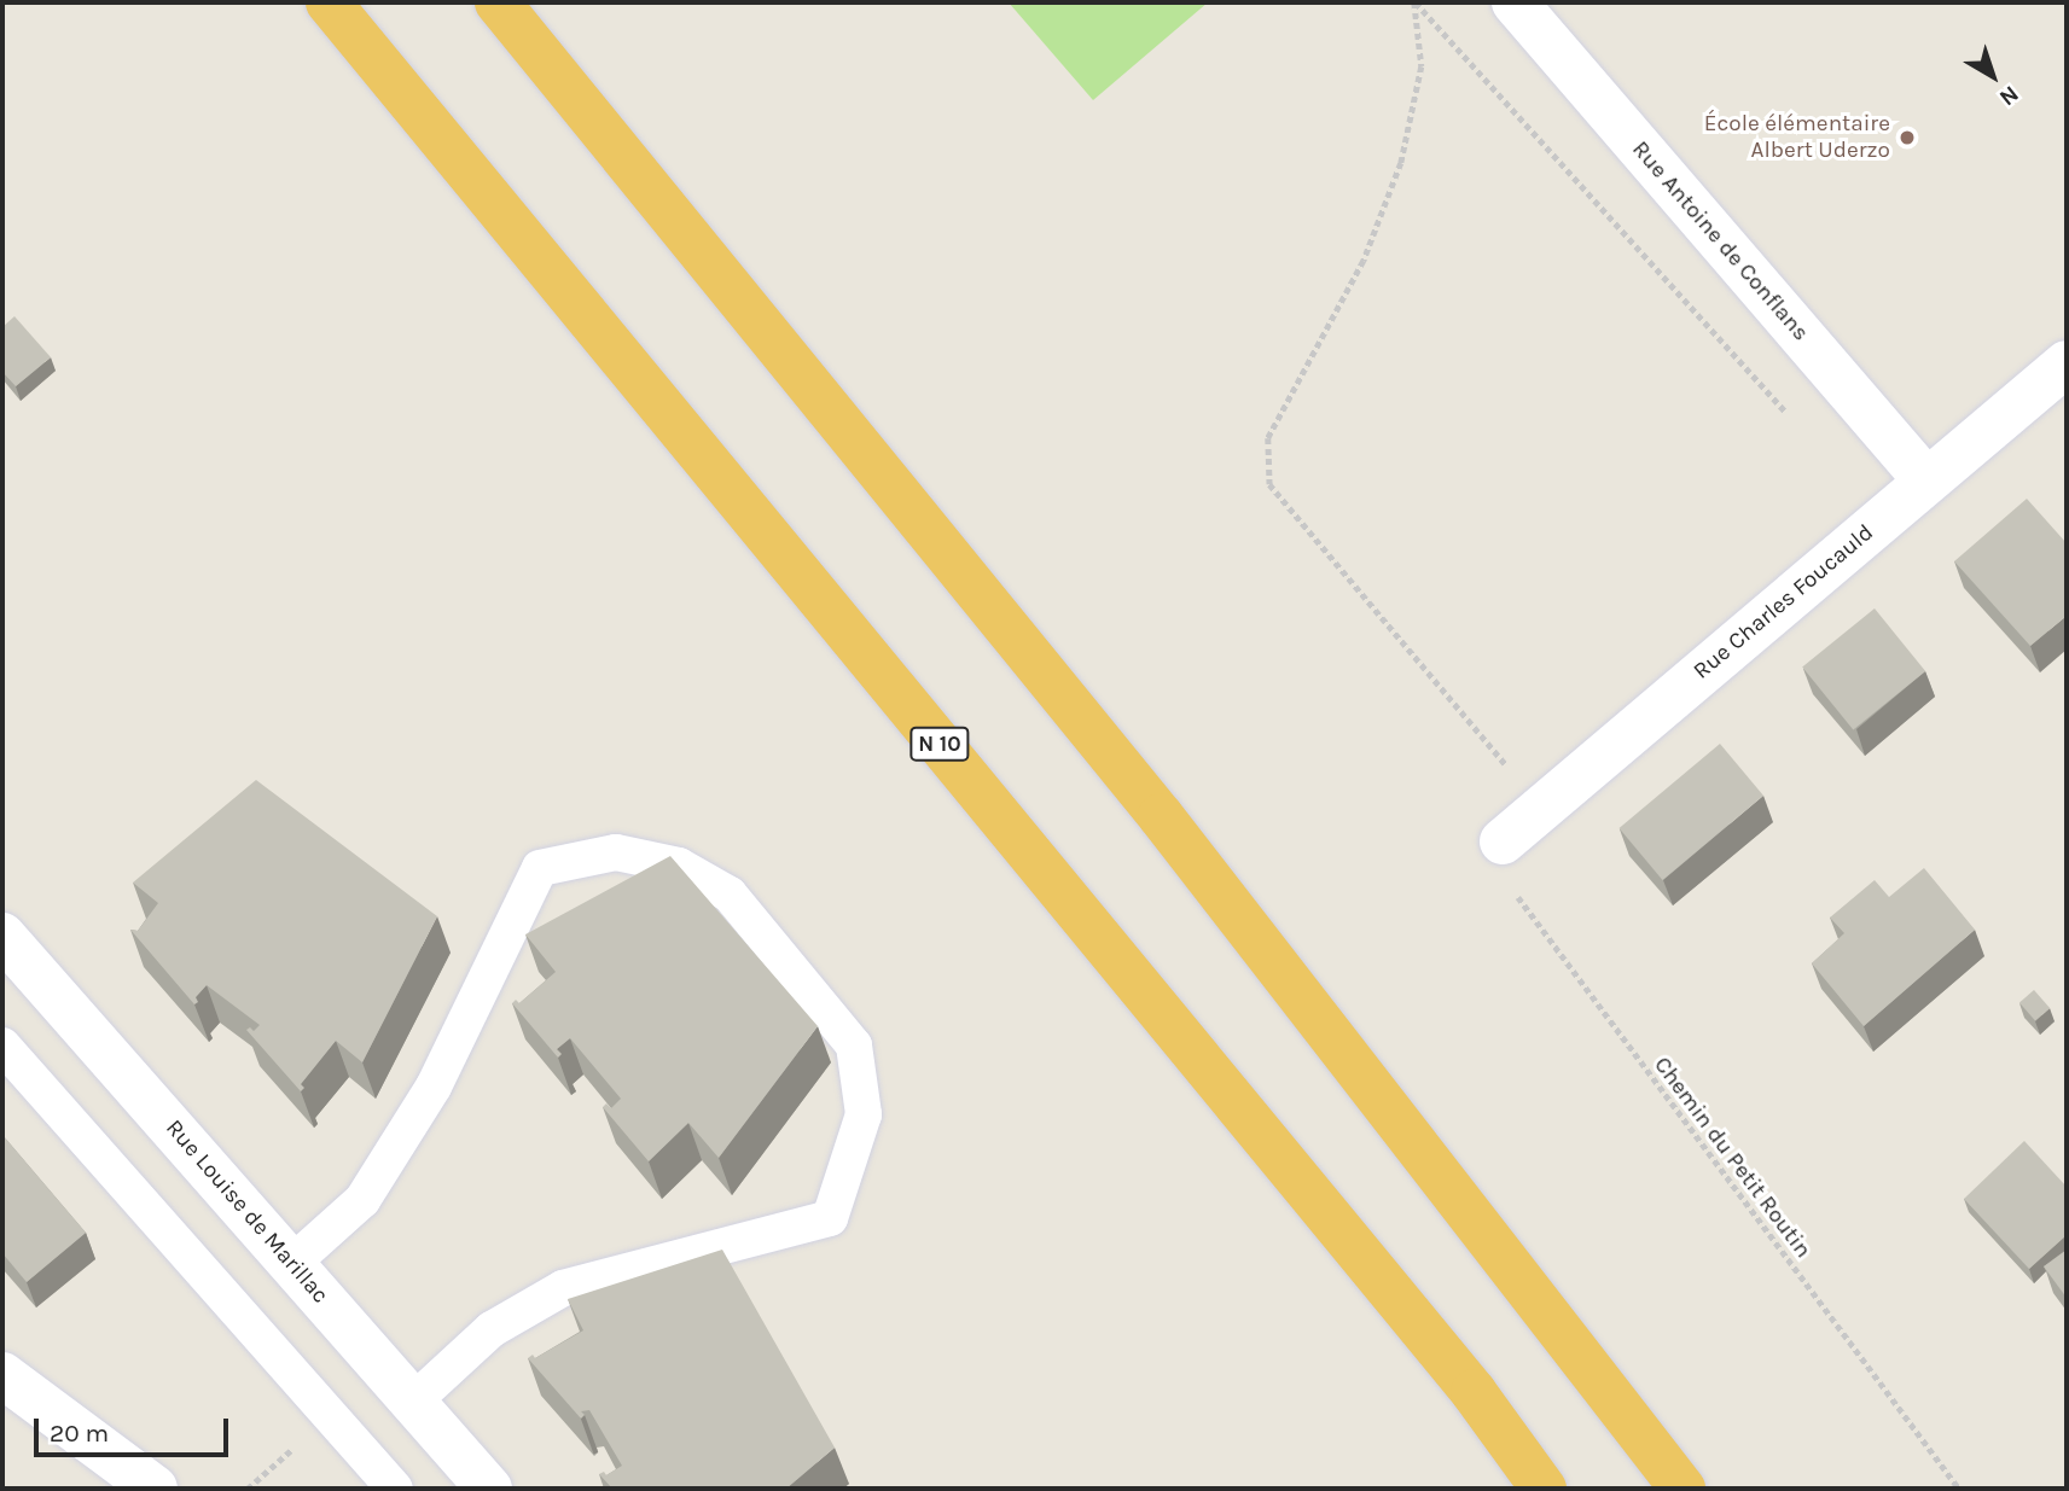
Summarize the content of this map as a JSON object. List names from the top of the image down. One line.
{"streets":{"highway":["N 10"],"street":["Rue Antoine de Conflans","Rue Charles Foucauld","Rue Louise de Marillac"],"path":["Chemin du Petit Routin"]},"crossings":[["Rue Antoine de Conflans","Rue Charles Foucauld"],["Rue Charles Foucauld","Chemin du Petit Routin"]],"places":["École élémentaire Albert Uderzo"],"scale_bar":"20 m","north":"bottom right"}
